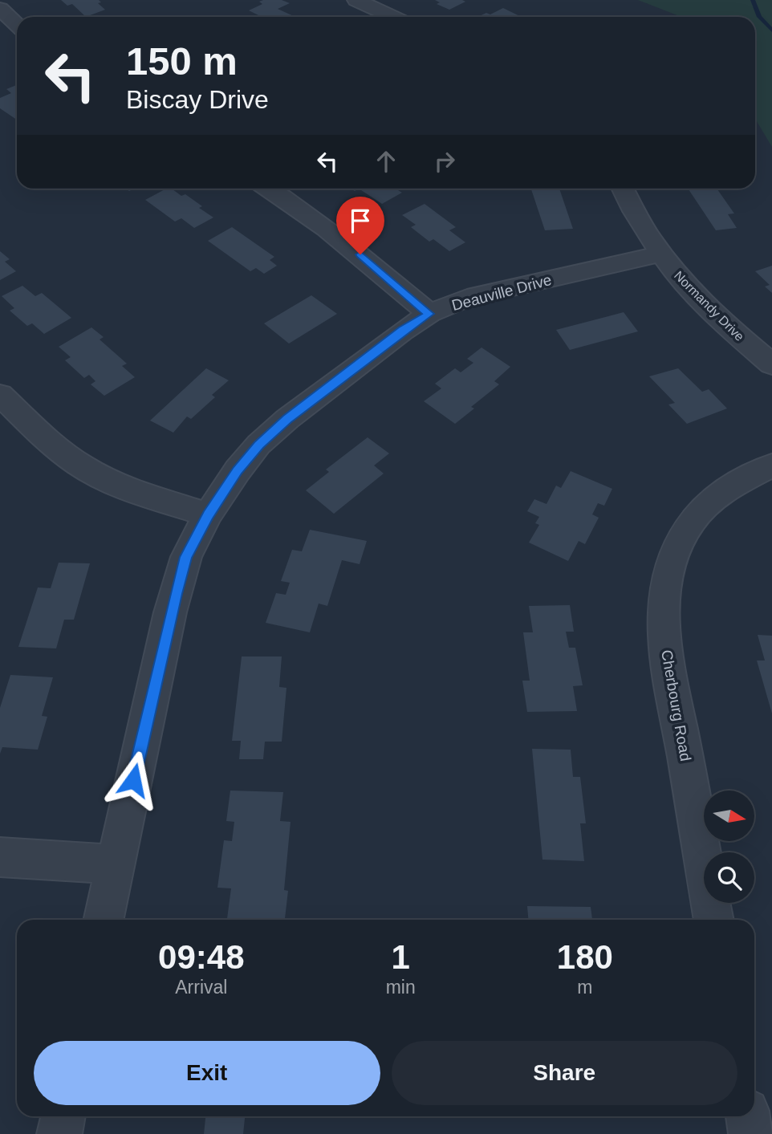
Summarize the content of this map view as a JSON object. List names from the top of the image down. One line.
{"streets":{"street":["Deauville Drive","Normandy Drive","Cherbourg Road"]},"crossings":[["Deauville Drive","Normandy Drive"]],"north":"right","page":{"turn":["150 m","Biscay Drive"],"eta":["09:48","Arrival","1","min","180","m"],"buttons":["Exit","Share"]}}
